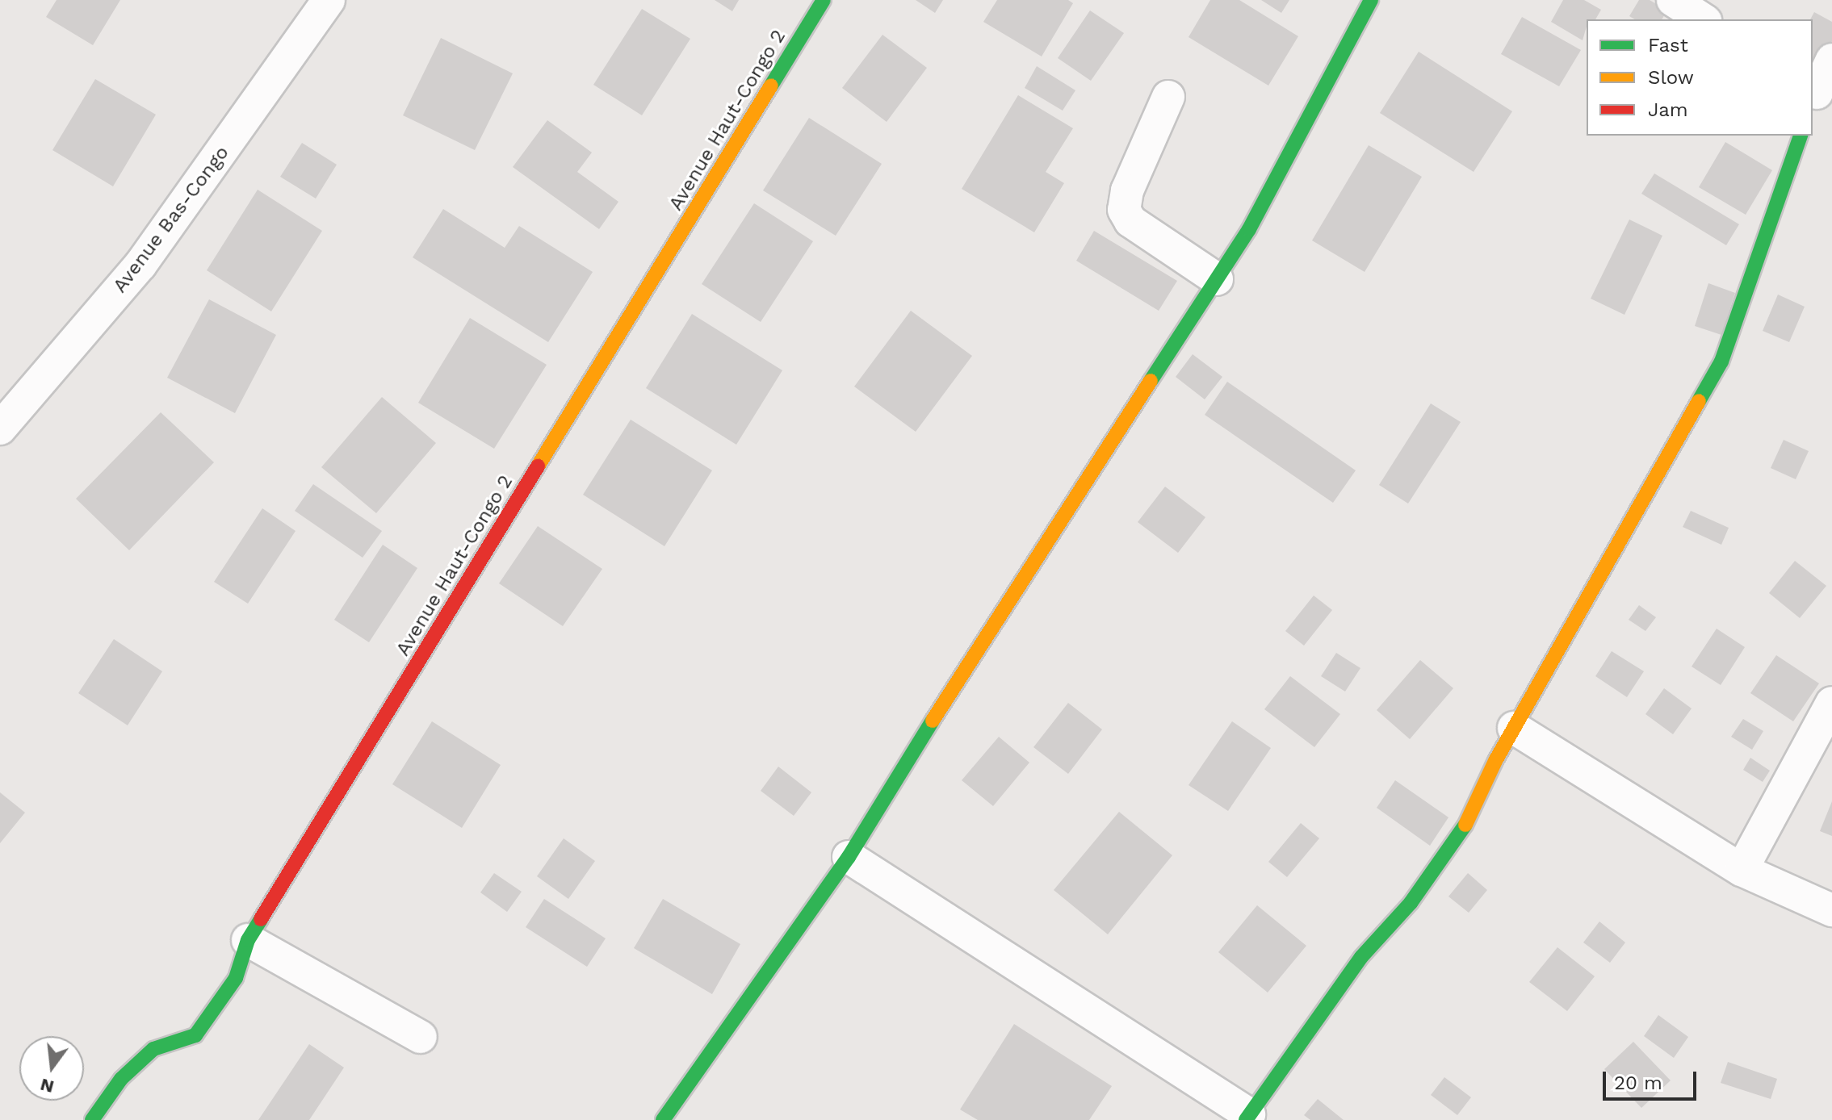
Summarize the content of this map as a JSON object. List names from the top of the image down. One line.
{"streets":{"street":["Avenue Haut-Congo 2","Avenue Bas-Congo"]},"legend":["Fast","Slow","Jam"],"scale_bar":"20 m","north":"bottom"}
